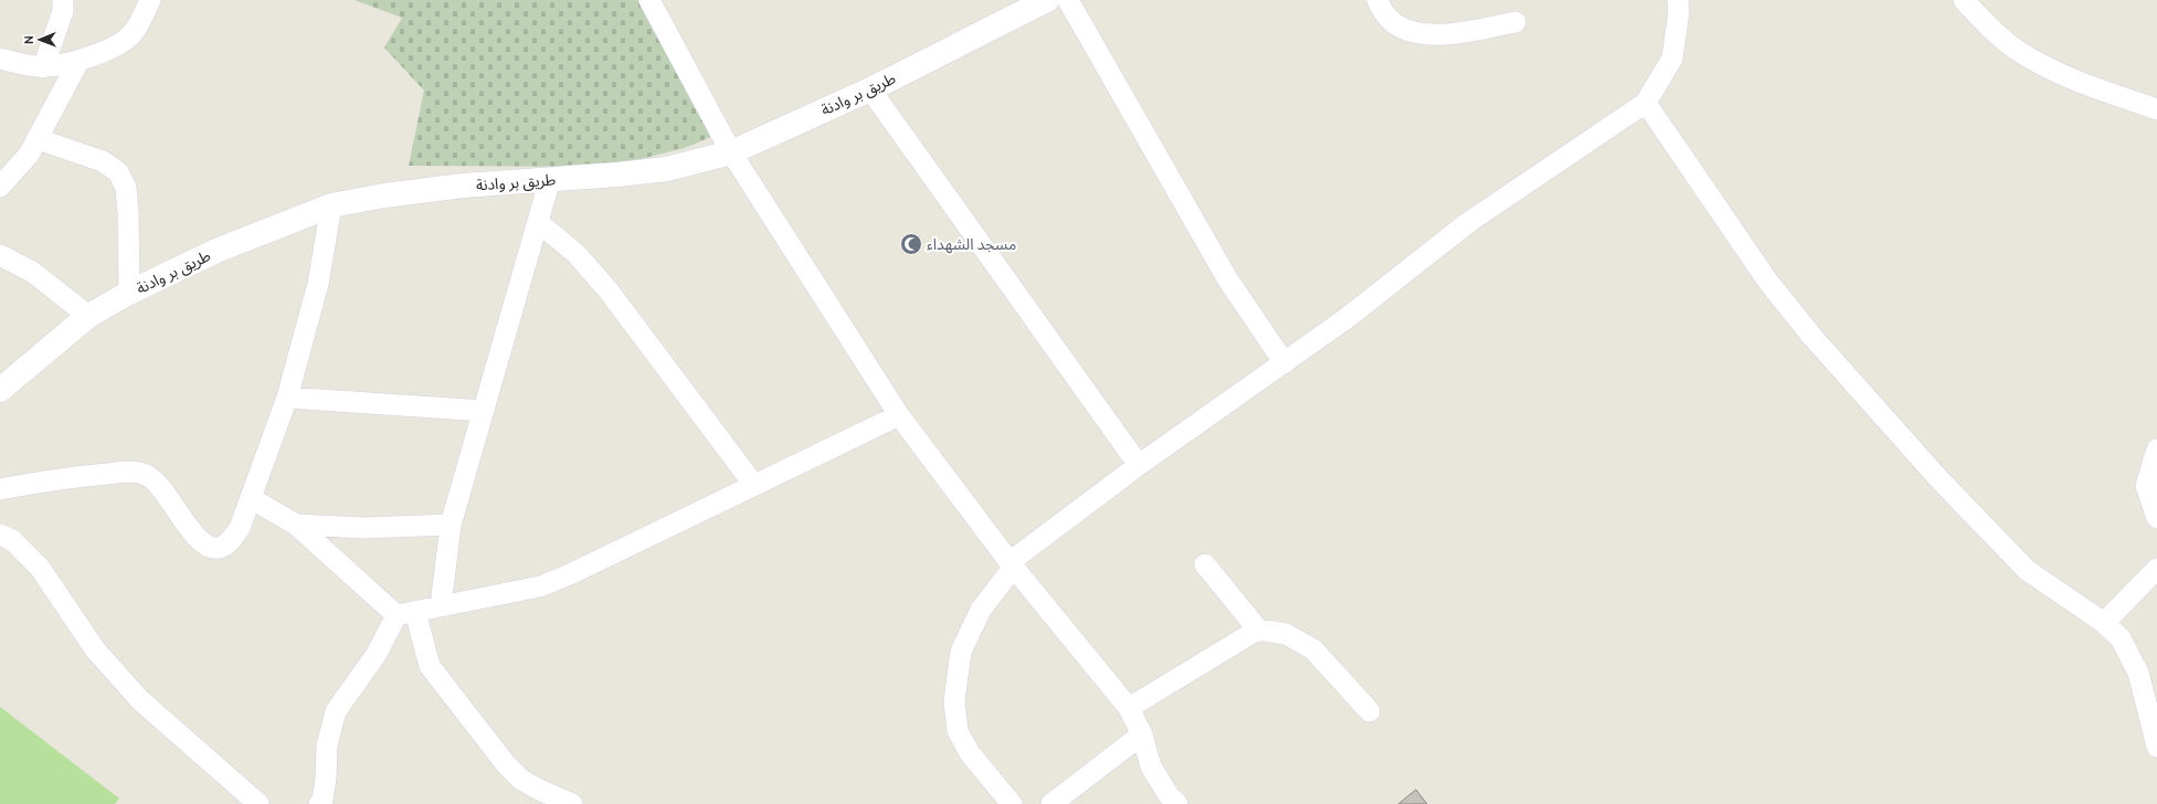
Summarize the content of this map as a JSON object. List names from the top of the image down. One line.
{"streets":{"street":["طريق بر وادنة"]},"places":{"mosque":["مسجد الشهداء"]},"north":"left"}
